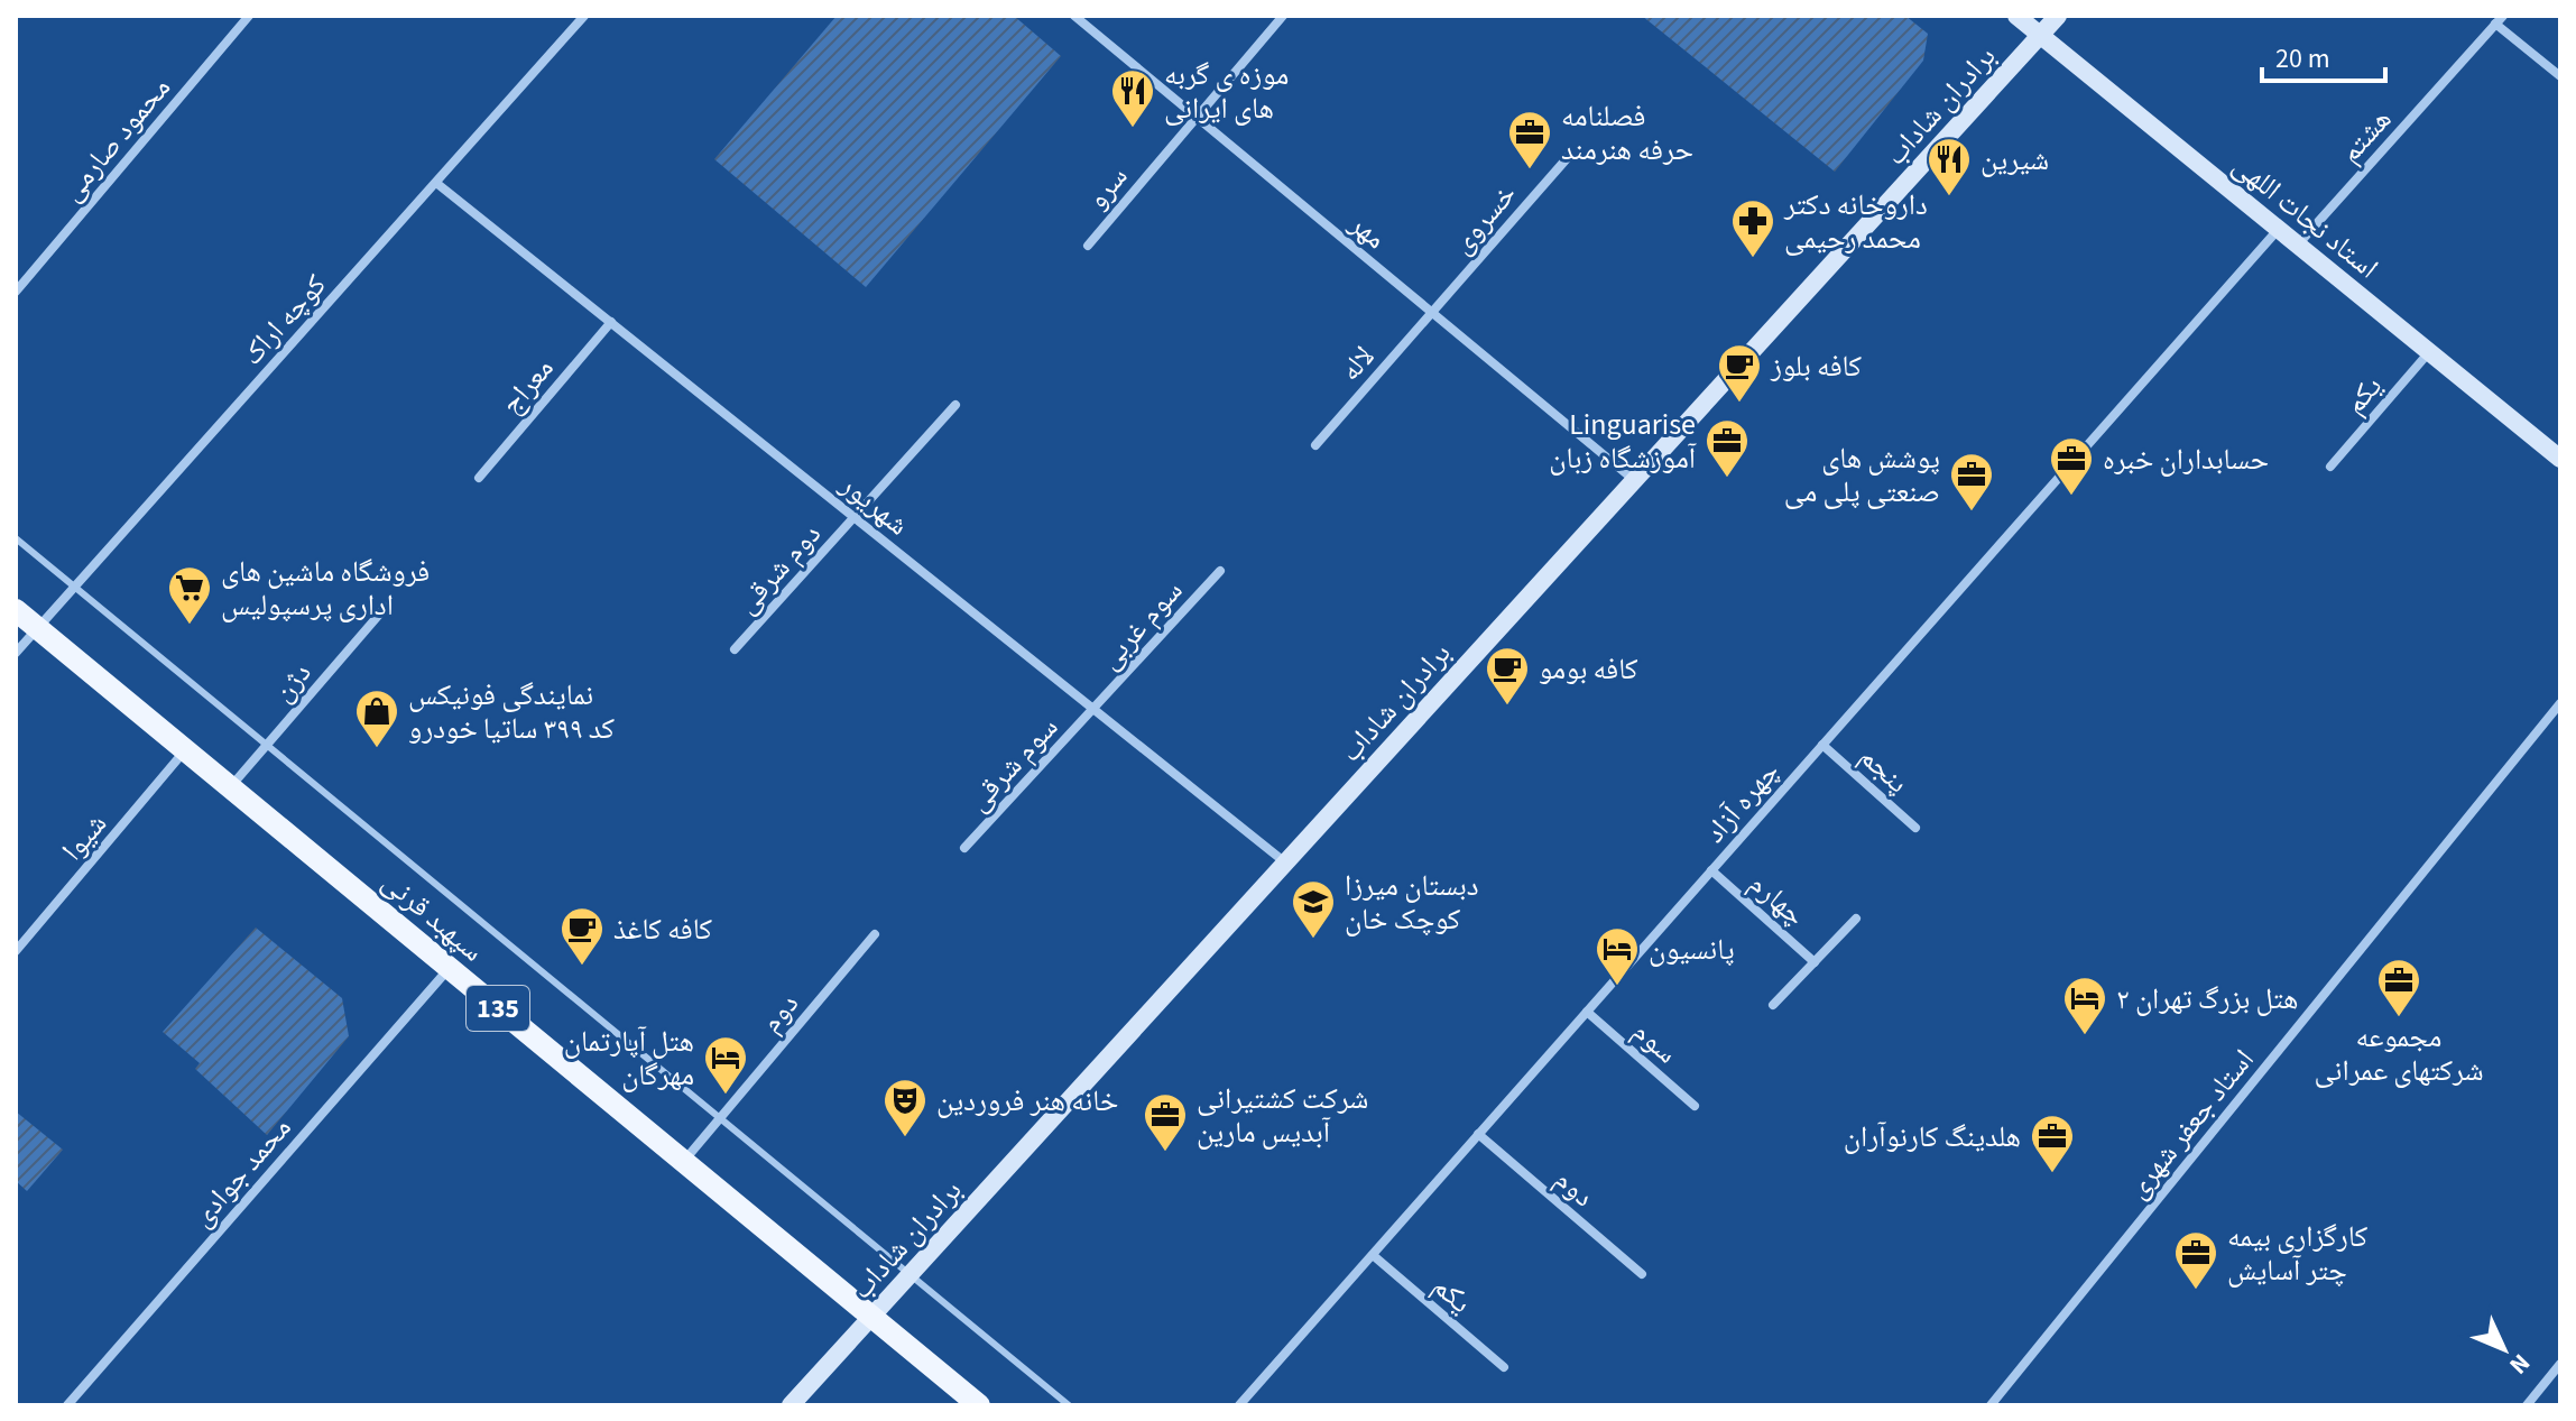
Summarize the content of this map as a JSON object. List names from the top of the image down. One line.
{"streets":{"main road":["سپهبد قرنی","135"],"street":["برادران شاداب","هشتم","محمود صارمی","سرو","استاد نجات اللهی","خسروی","مهر","کوچه اراک","لاله","معراج","یکم","شهریور","دوم شرقی","سوم غربی","دژن","سوم شرقی","پنجم","چهره آزاد","شیوا","چهارم","دوم","سوم","استاد جعفر شهری","محمد جوادی"]},"crossings":[["برادران شاداب","استاد نجات اللهی"],["برادران شاداب","مهر"],["برادران شاداب","شهریور"],["برادران شاداب","سپهبد قرنی"],["هشتم","استاد نجات اللهی"],["سرو","مهر"],["استاد نجات اللهی","یکم"],["استاد نجات اللهی","چهره آزاد"],["خسروی","مهر"],["خسروی","لاله"],["مهر","لاله"],["کوچه اراک","شهریور"],["کوچه اراک","سپهبد قرنی"],["معراج","شهریور"],["یکم","چهره آزاد"],["شهریور","دوم شرقی"],["شهریور","سوم غربی"],["شهریور","سوم شرقی"],["سوم غربی","سوم شرقی"],["دژن","سپهبد قرنی"],["پنجم","چهره آزاد"],["چهره آزاد","چهارم"],["چهره آزاد","دوم"],["چهره آزاد","سوم"],["شیوا","سپهبد قرنی"],["سپهبد قرنی","دوم"],["سپهبد قرنی","محمد جوادی"]],"places":{"restaurant":["موزه ی گربه های ایرانی","شیرین"],"office":["فصلنامه حرفه هنرمند","Linguarise آموزشگاه زبان","حسابداران خبره","پوشش های صنعتی پلی می","مجموعه شرکتهای عمرانی","شرکت کشتیرانی آبدیس مارین","هلدینگ کارنوآران","کارگزاری بیمه چتر آسایش"],"pharmacy":["داروخانه دکتر محمد رحیمی"],"cafe":["کافه بلوز","کافه بومو","کافه کاغذ"],"supermarket":["فروشگاه ماشین های اداری پرسپولیس"],"shop":["نمایندگی فونیکس کد ۳۹۹ ساتیا خودرو"],"school or university":["دبستان میرزا کوچک خان"],"hotel":["پانسیون","هتل بزرگ تهران ۲","هتل آپارتمان مهرگان"],"theatre":["خانه هنر فروردین"]},"scale_bar":"20 m","north":"bottom right"}
